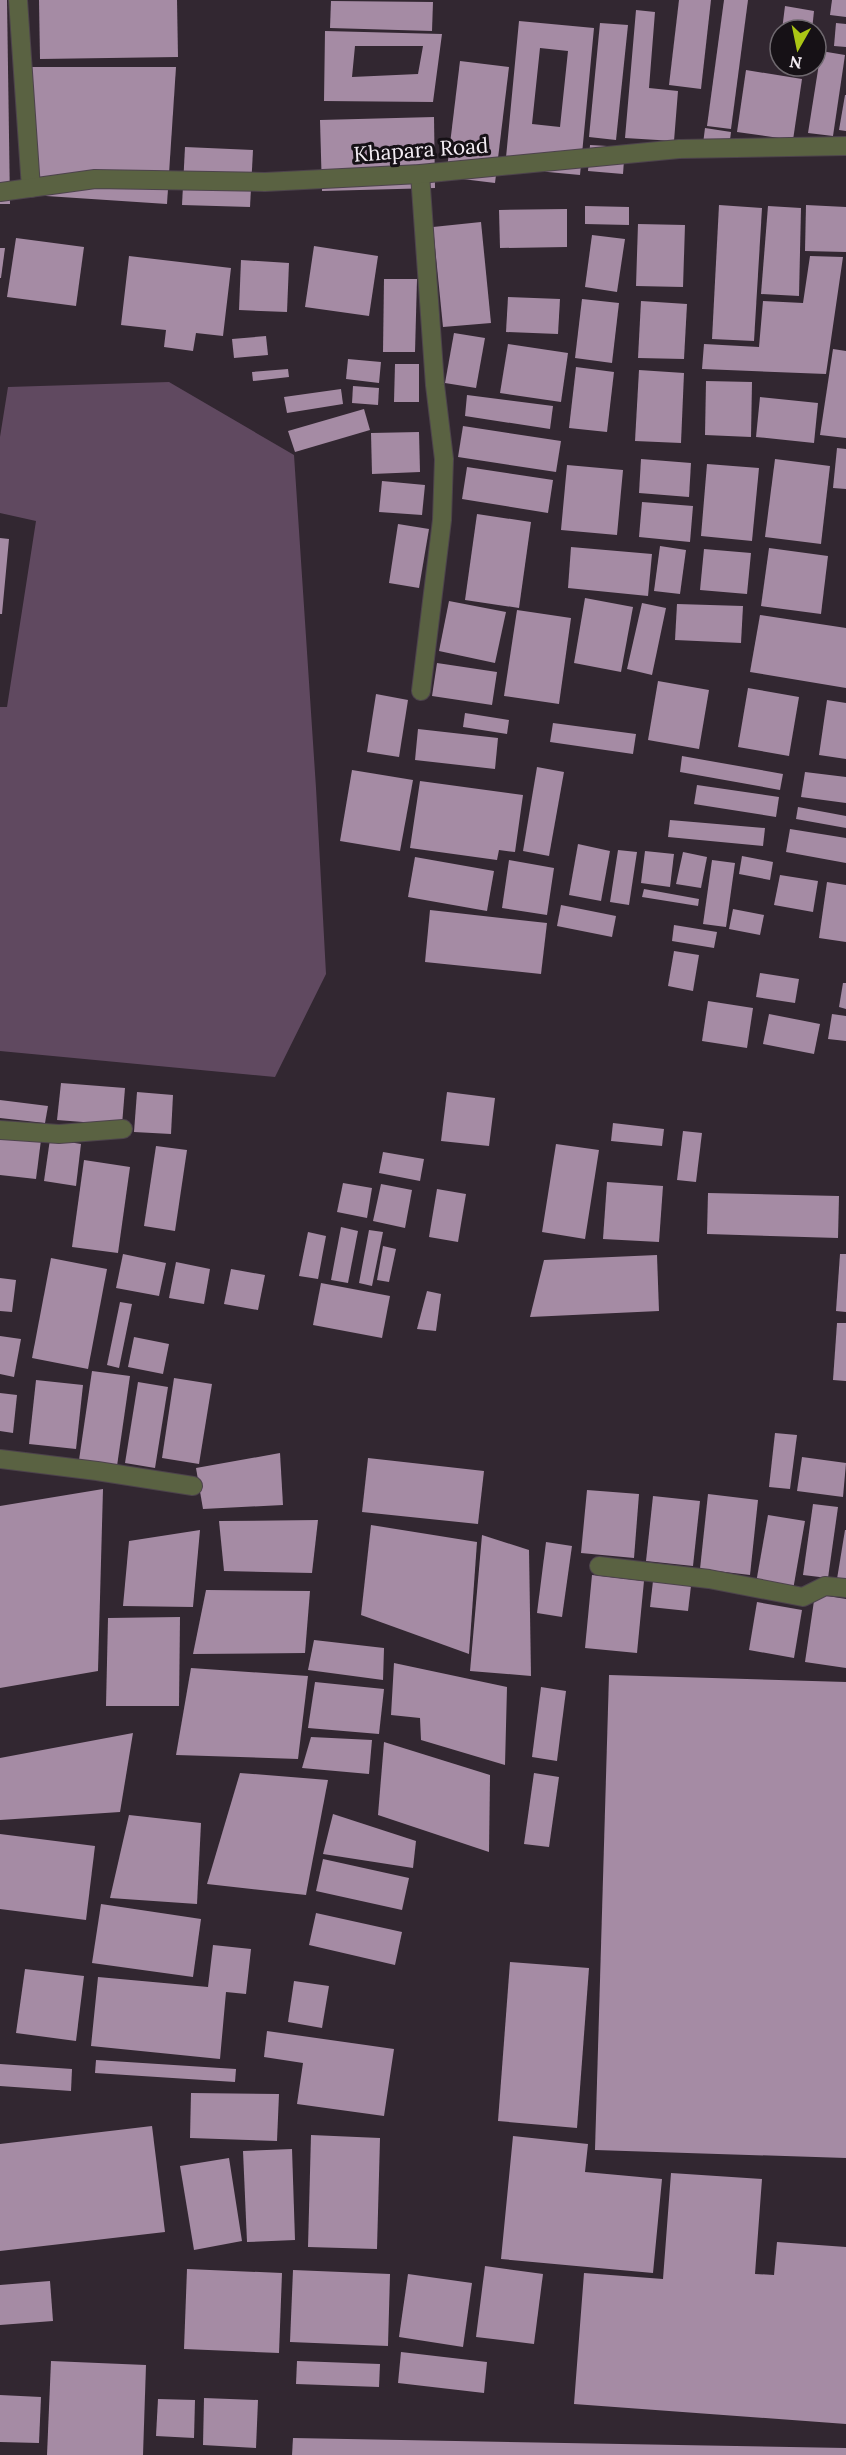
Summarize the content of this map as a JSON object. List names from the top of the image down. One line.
{"streets":{"street":["Khapara Road"]},"north":"bottom"}
